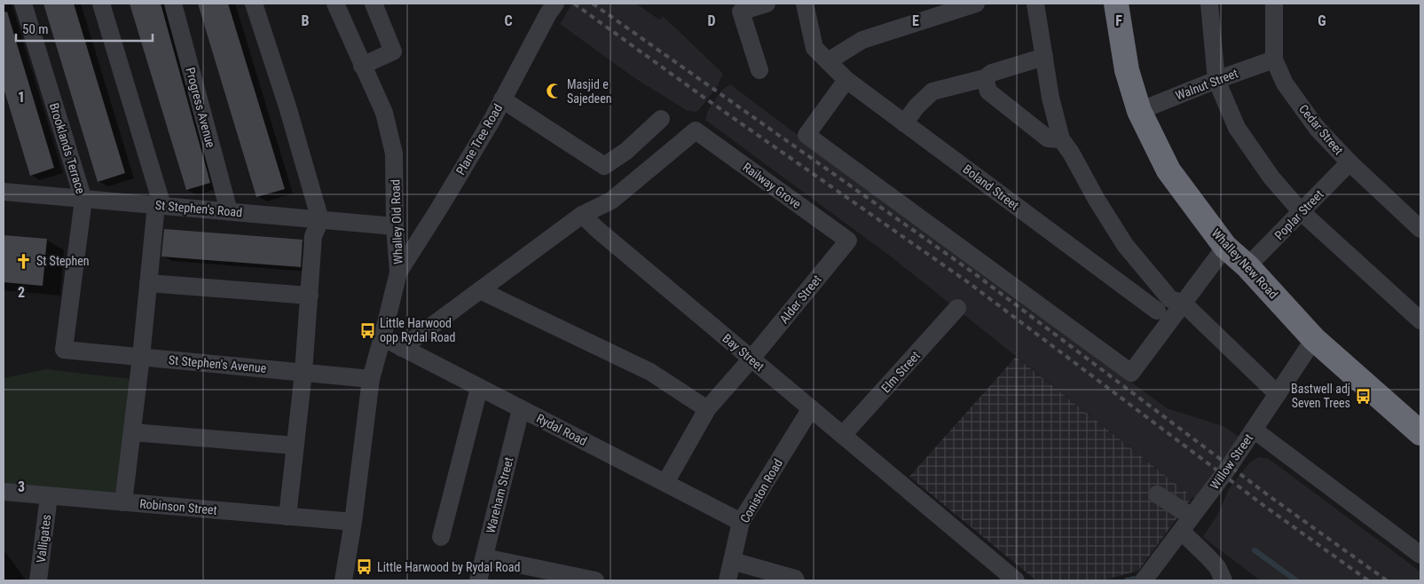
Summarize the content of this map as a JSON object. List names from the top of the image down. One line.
{"streets":{"highway":["Whalley New Road"],"street":["Walnut Street","Progress Avenue","Cedar Street","Plane Tree Road","Brooklands Terrace","Railway Grove","Boland Street","St Stephen's Road","Poplar Street","Whalley Old Road","Alder Street","Bay Street","St Stephen's Avenue","Elm Street","Rydal Road","Willow Street","Coniston Road","Wareham Street","Robinson Street","Valligates"]},"crossings":[["Walnut Street","Cedar Street"],["Walnut Street","Whalley New Road"],["Progress Avenue","St Stephen's Road"],["Cedar Street","Poplar Street"],["Plane Tree Road","Whalley Old Road"],["Brooklands Terrace","St Stephen's Road"],["Brooklands Terrace","St Stephen's Avenue"],["Railway Grove","Alder Street"],["Railway Grove","Bay Street"],["St Stephen's Road","Whalley Old Road"],["Poplar Street","Whalley New Road"],["Whalley Old Road","St Stephen's Avenue"],["Whalley Old Road","Rydal Road"],["Whalley Old Road","Robinson Street"],["Whalley New Road","Willow Street"],["Alder Street","Bay Street"],["Alder Street","Rydal Road"],["Bay Street","Elm Street"],["Bay Street","Coniston Road"],["Rydal Road","Coniston Road"],["Rydal Road","Wareham Street"],["Robinson Street","Valligates"]],"places":{"mosque":["Masjid e Sajedeen"],"church":["St Stephen"],"bus stop":["Little Harwood opp Rydal Road","Bastwell adj Seven Trees","Little Harwood by Rydal Road"]},"scale_bar":"50 m","grid":{"columns":["B","C","D","E","F","G"],"rows":["1","2","3"]}}
